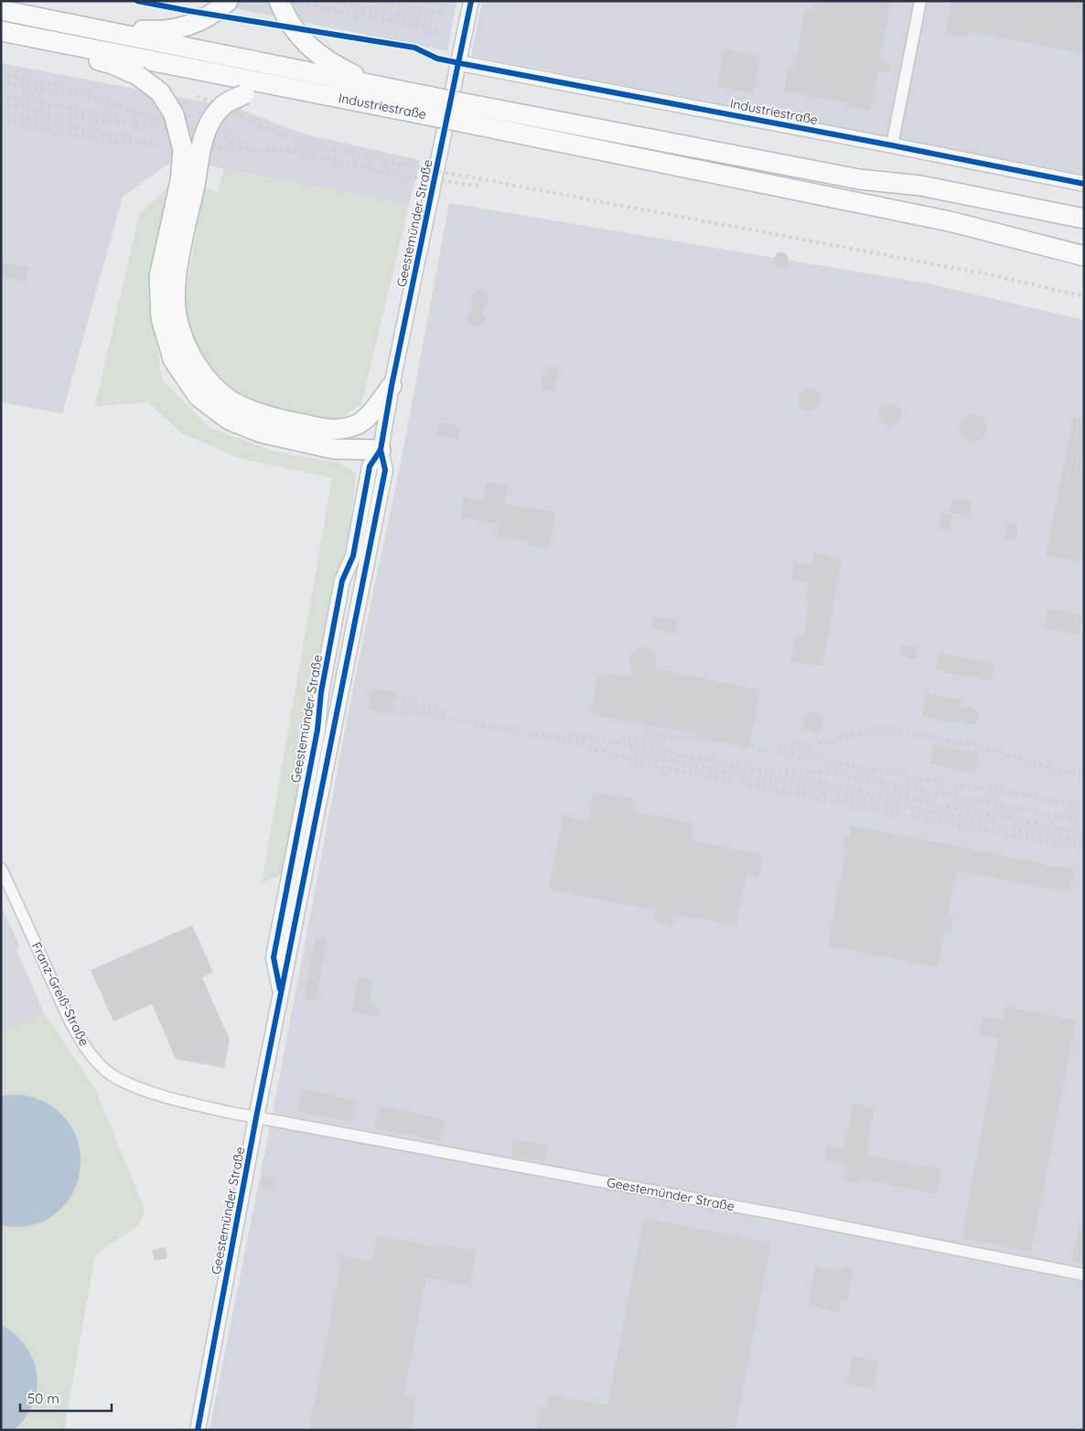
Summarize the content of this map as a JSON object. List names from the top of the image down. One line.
{"streets":{"highway":["Industriestraße"],"street":["Geestemünder Straße","Franz-Greiß-Straße"]},"crossings":[["Industriestraße","Geestemünder Straße"],["Geestemünder Straße","Franz-Greiß-Straße"]],"scale_bar":"50 m"}
